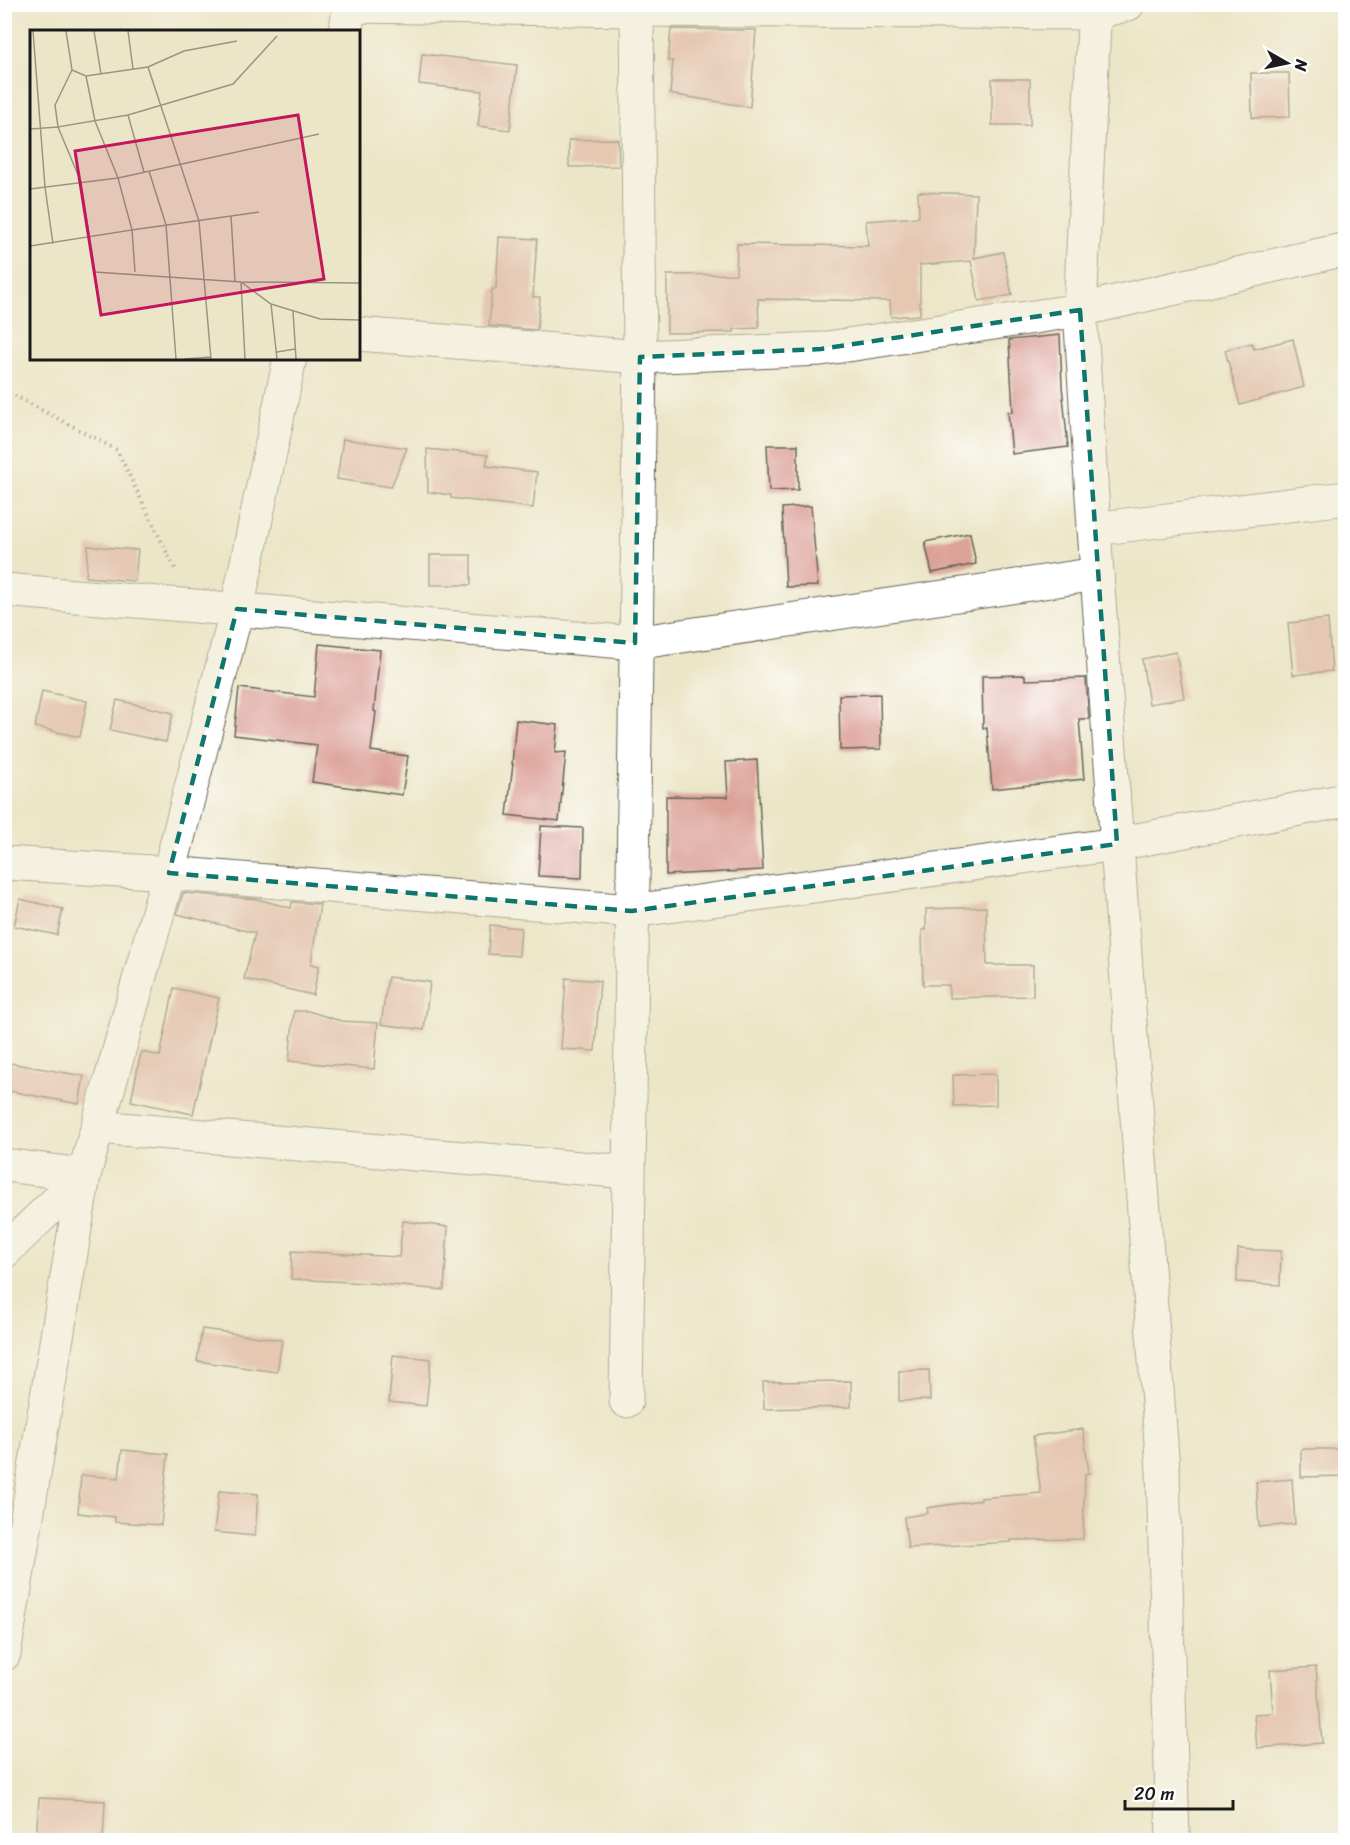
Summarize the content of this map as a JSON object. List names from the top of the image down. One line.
{"scale_bar":"20 m","north":"right"}
